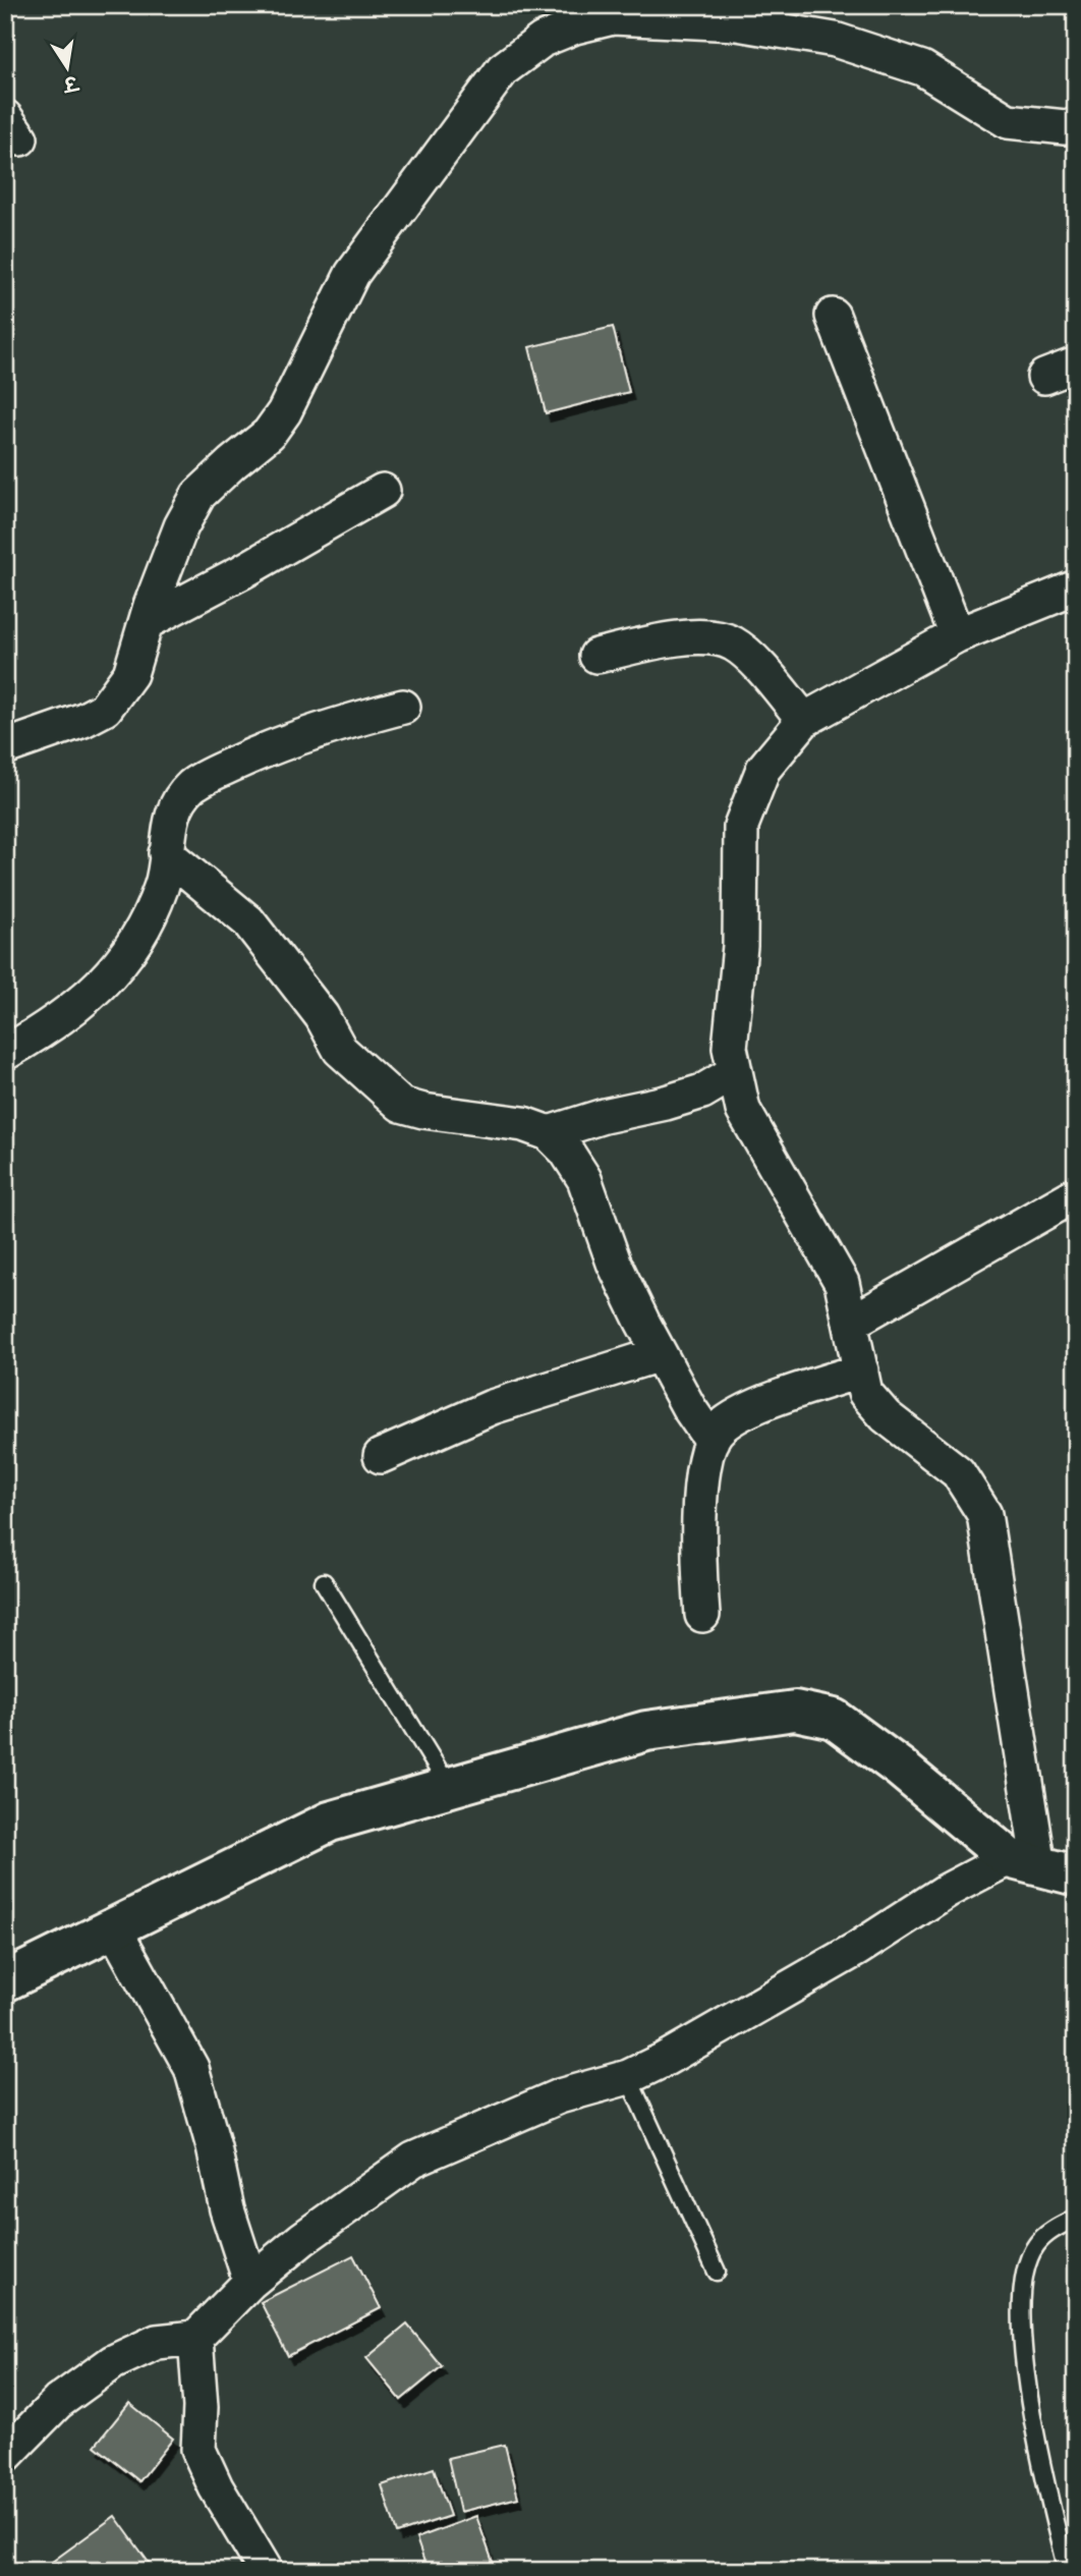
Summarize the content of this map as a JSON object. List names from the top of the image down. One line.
{"north":"bottom"}
